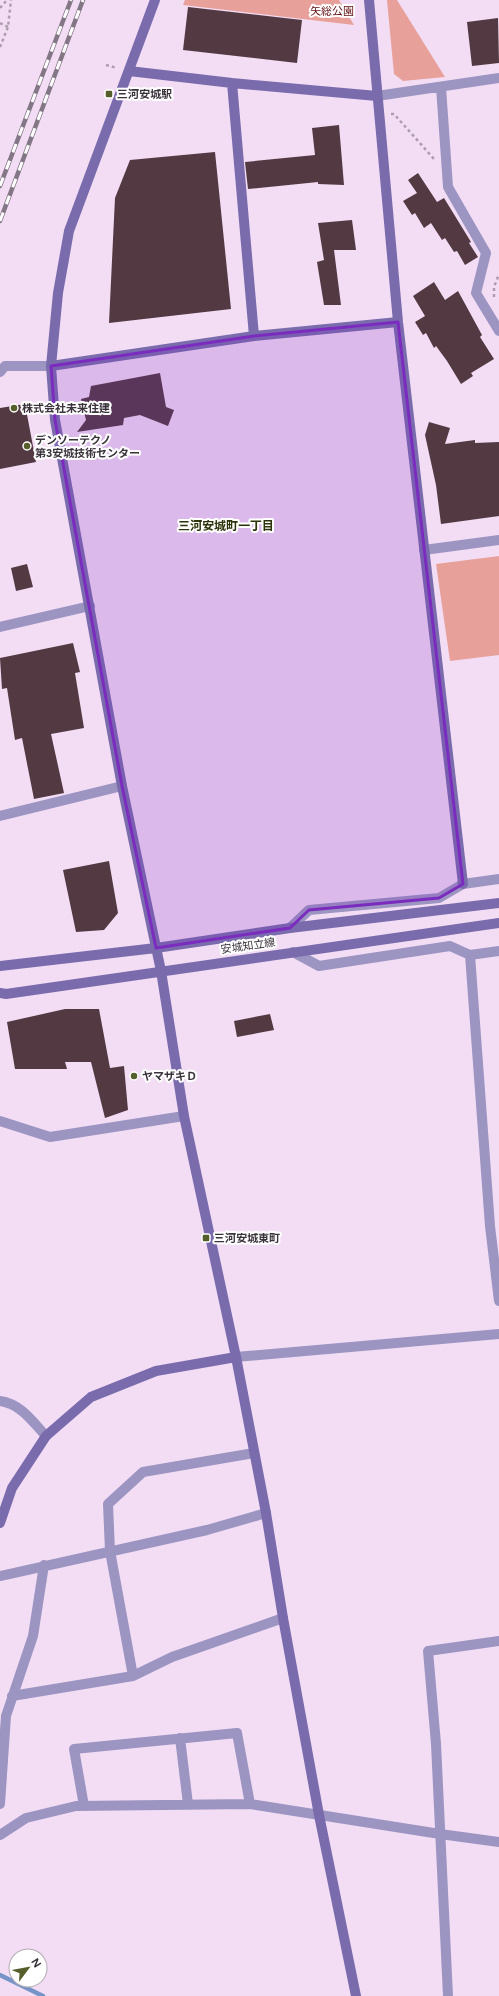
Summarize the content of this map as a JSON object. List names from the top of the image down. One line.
{"streets":{"street":["安城知立線"]},"districts":["三河安城町一丁目"],"parks":["矢総公園"],"places":{"transit":["三河安城駅","三河安城東町"],"other":["株式会社未来住建","デンソーテクノ 第3安城技術センター","ヤマザキＤ"]},"north":"top right"}
